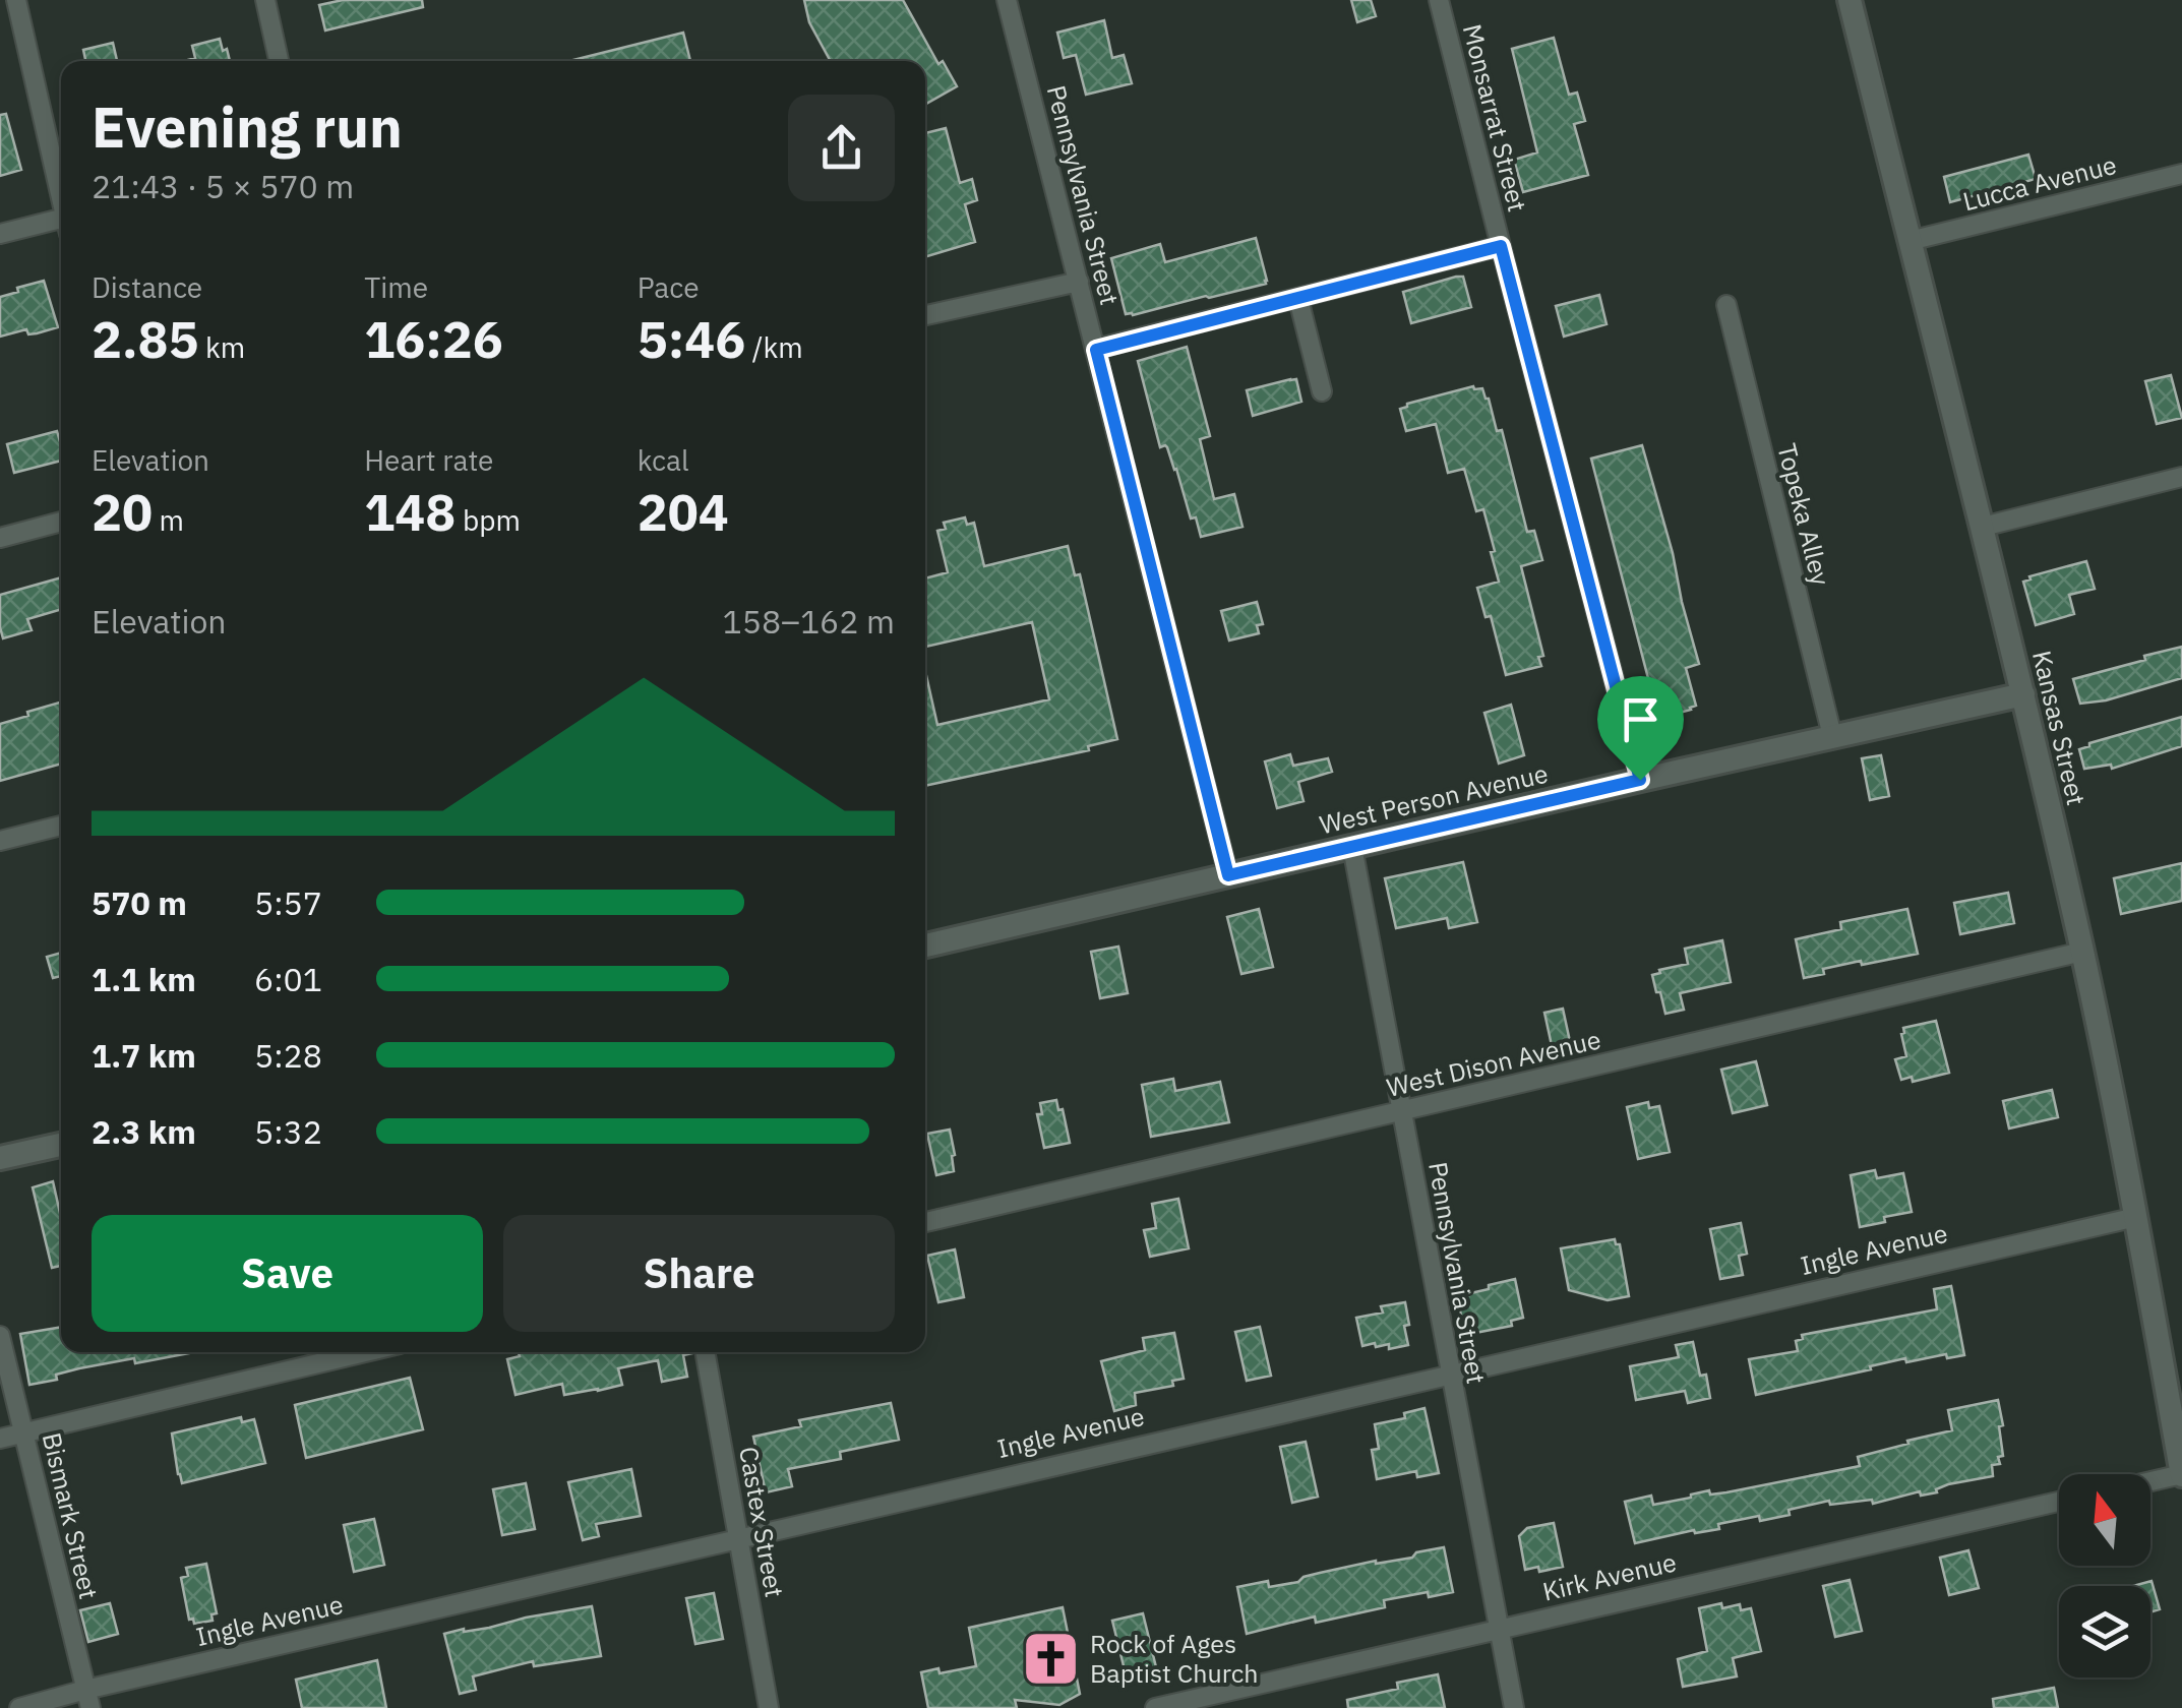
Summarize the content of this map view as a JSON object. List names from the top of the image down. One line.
{"streets":{"street":["Monsarrat Street","Lucca Avenue","Pennsylvania Street","Topeka Alley","Kansas Street","West Person Avenue","West Dison Avenue","Ingle Avenue","Bismark Street","Castex Street","Kirk Avenue"]},"crossings":[["Monsarrat Street","West Person Avenue"],["Lucca Avenue","Kansas Street"],["Pennsylvania Street","West Person Avenue"],["Pennsylvania Street","West Dison Avenue"],["Pennsylvania Street","Ingle Avenue"],["Pennsylvania Street","Kirk Avenue"],["Topeka Alley","West Person Avenue"],["Kansas Street","West Person Avenue"],["Kansas Street","West Dison Avenue"],["Kansas Street","Ingle Avenue"],["Ingle Avenue","Bismark Street"],["Ingle Avenue","Castex Street"]],"places":{"church":["Rock of Ages Baptist Church"]},"north":"top","page":{"heading":["Evening run","21:43 · 5 × 570 m"],"stats":[["Distance","2.85 km"],["Time","16:26"],["Pace","5:46 /km"],["Elevation","20 m"],["Heart rate","148 bpm"],["kcal","204"]],"chart":["Elevation","158–162 m"],"list":[{"name":"570 m","note":"5:57"},{"name":"1.1 km","note":"6:01"},{"name":"1.7 km","note":"5:28"},{"name":"2.3 km","note":"5:32"}],"buttons":["Save","Share"]}}
